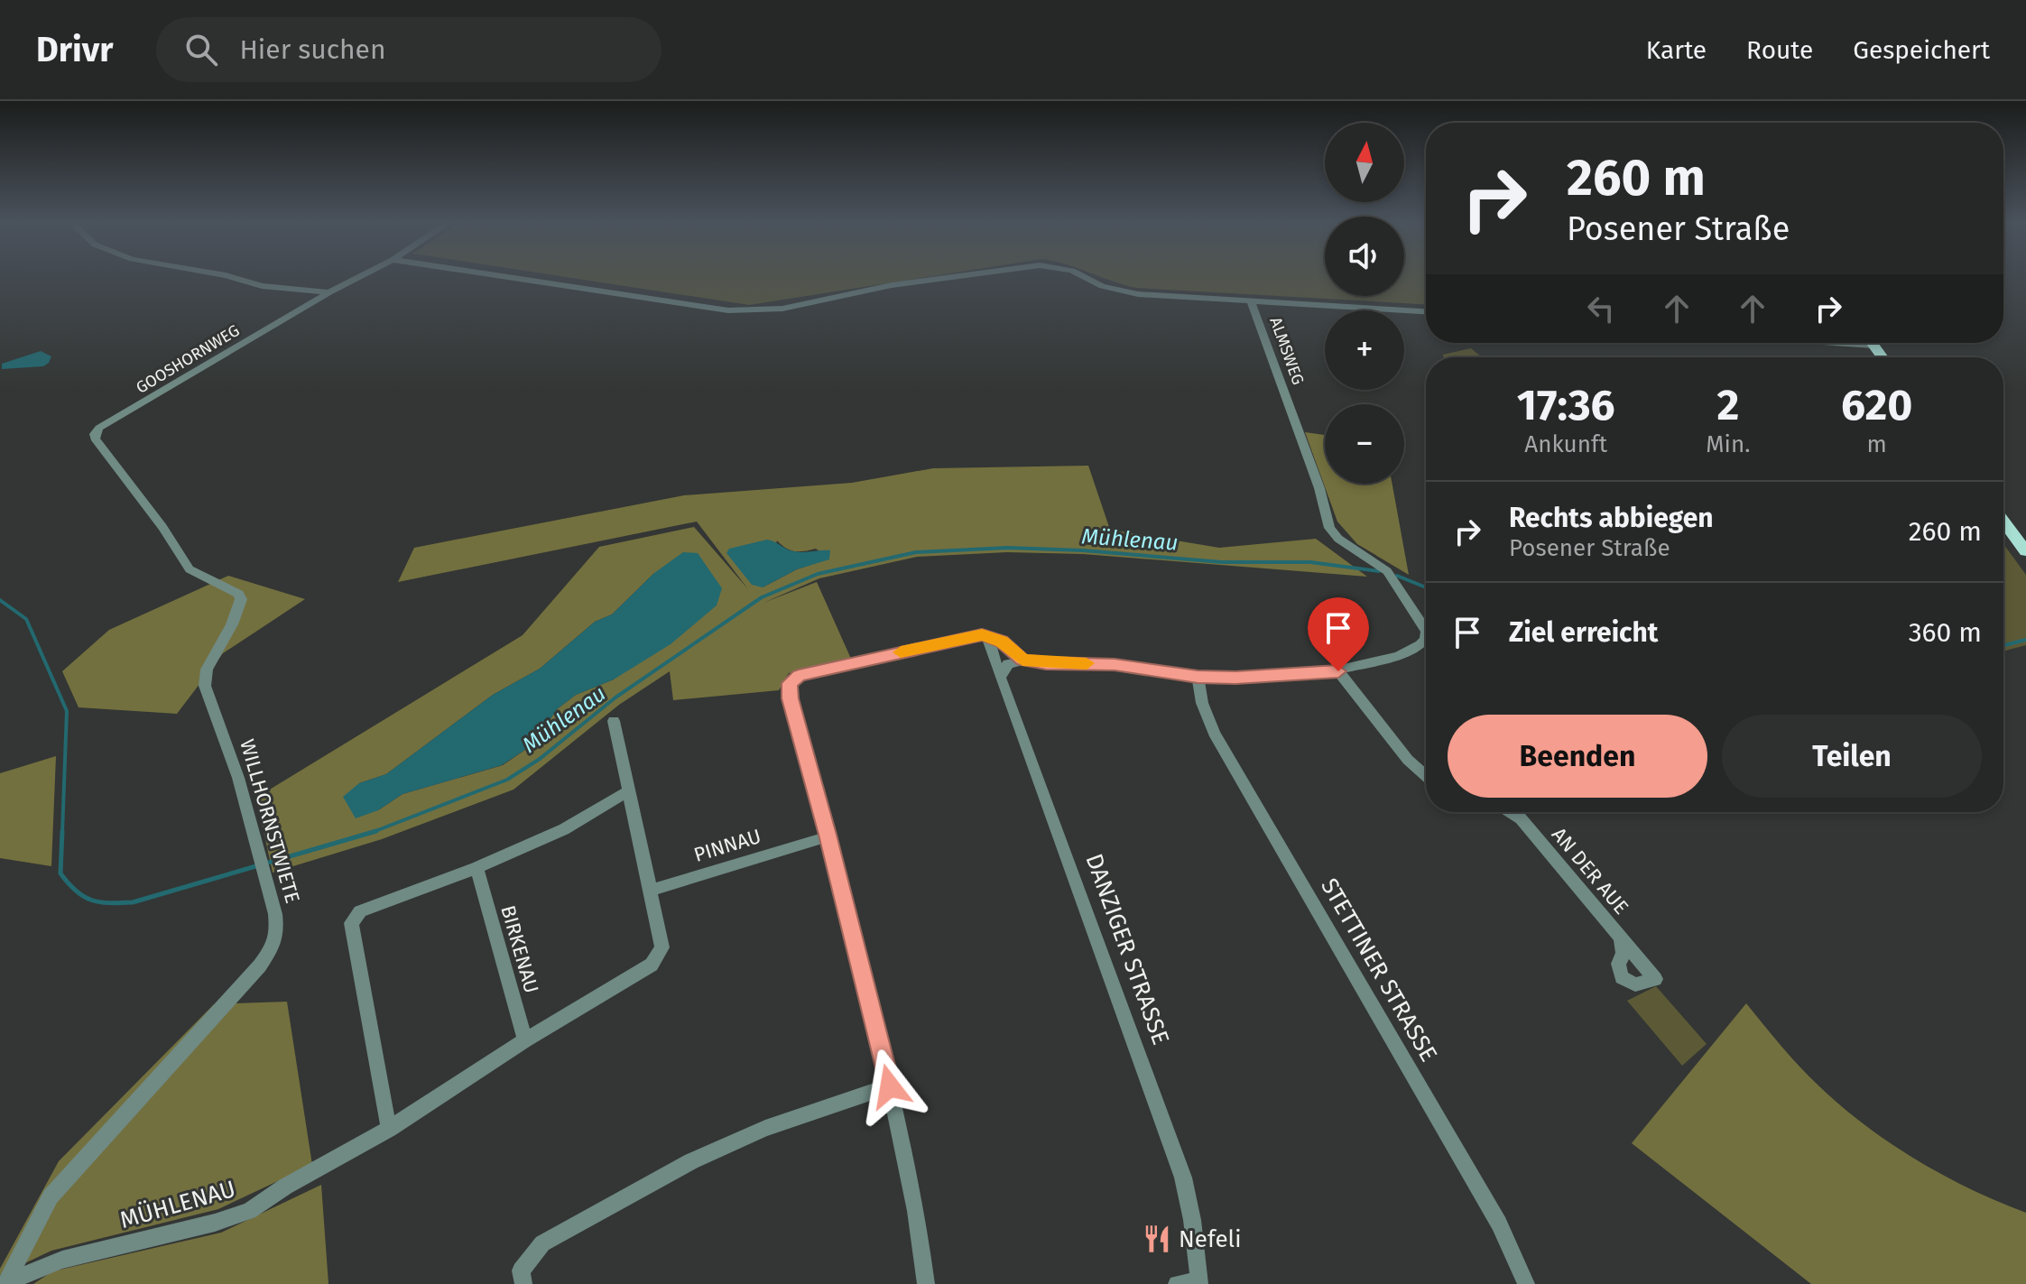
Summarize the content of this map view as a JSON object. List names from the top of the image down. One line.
{"streets":{"street":["ALMSWEG","GOOSHORNWEG","WILLHORNSTWIETE","PINNAU","AN DER AUE","BIRKENAU","DANZIGER STRASSE","STETTINER STRASSE","MÜHLENAU"]},"crossings":[["GOOSHORNWEG","WILLHORNSTWIETE"],["WILLHORNSTWIETE","MÜHLENAU"],["PINNAU","MÜHLENAU"],["BIRKENAU","MÜHLENAU"]],"water":["Mühlenau"],"places":{"restaurant":["Nefeli"]},"north":"top","page":{"header":"Drivr","search":"Hier suchen","nav":["Karte","Route","Gespeichert"],"map_buttons":["+","−"],"turn":["260 m","Posener Straße"],"eta":["17:36","Ankunft","2","Min.","620","m"],"list":[{"name":"Rechts abbiegen","note":"Posener Straße","value":"260 m"},{"name":"Ziel erreicht","value":"360 m"}],"buttons":["Beenden","Teilen"]}}
